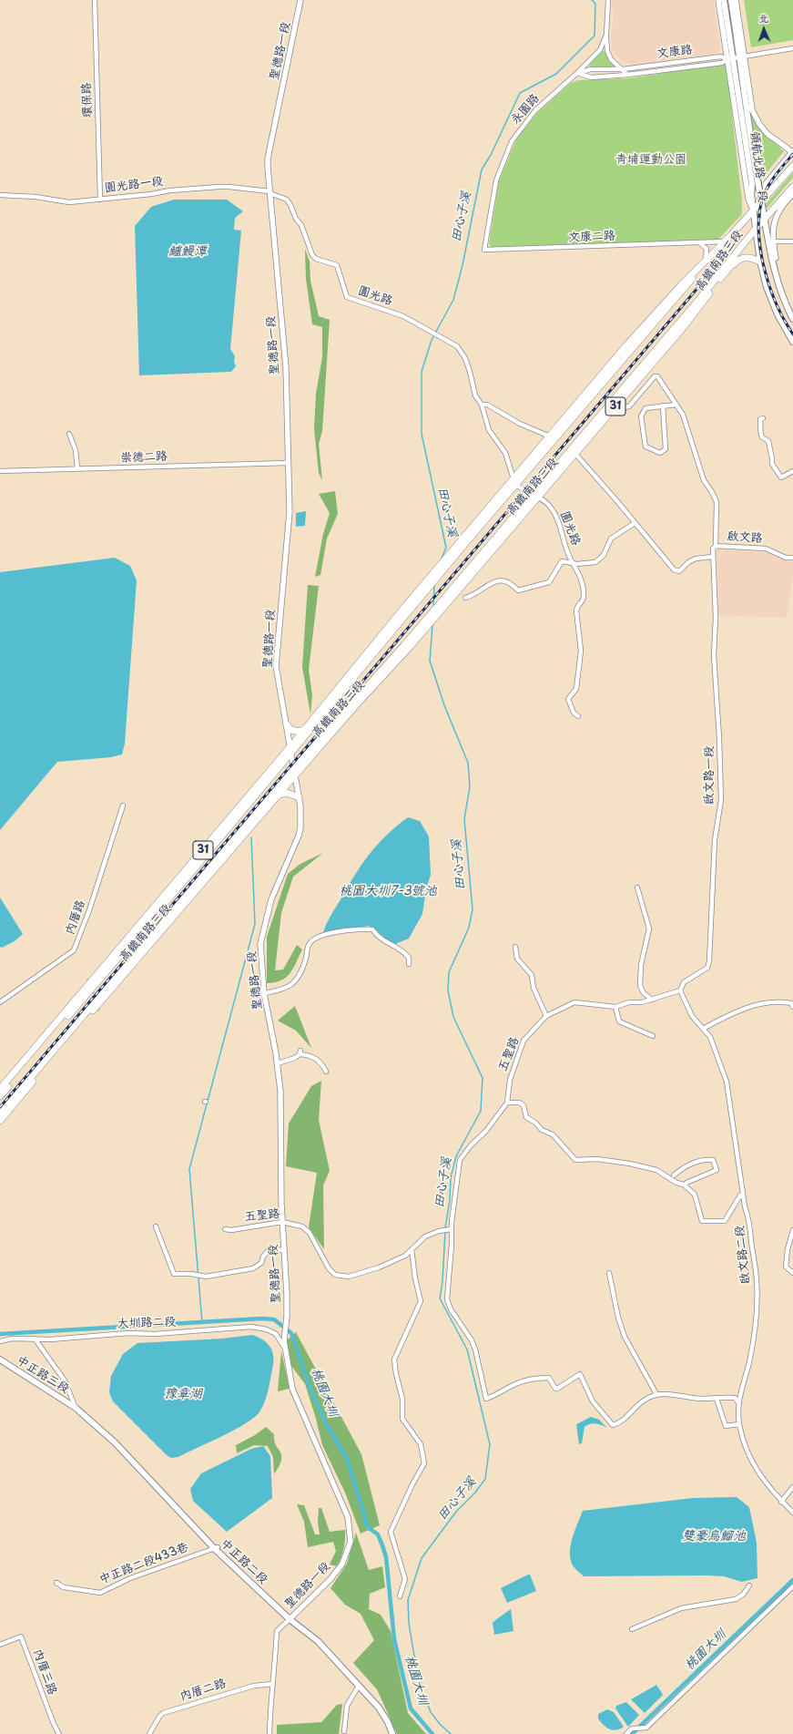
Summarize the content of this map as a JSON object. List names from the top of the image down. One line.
{"streets":{"main road":["領航北路一段","高鐵南路三段","31","中正路三段","中正路二段"],"street":["聖德路一段","文康路","環保路","永園路","圓光路一段","文康二路","圓光路","崇德二路","啟文路","啟文路一段","內厝路","五聖路","啟文路二段","大圳路二段","中正路二段433巷","內厝三路","內厝二路"]},"crossings":[["聖德路一段","圓光路一段"],["聖德路一段","高鐵南路三段"],["聖德路一段","圓光路"],["聖德路一段","崇德二路"],["聖德路一段","五聖路"],["聖德路一段","大圳路二段"],["聖德路一段","中正路二段"],["文康路","永園路"],["文康路","領航北路一段"],["環保路","圓光路一段"],["永園路","文康二路"],["領航北路一段","高鐵南路三段"],["領航北路一段","31"],["圓光路一段","圓光路"],["文康二路","高鐵南路三段"],["高鐵南路三段","圓光路"],["高鐵南路三段","31"],["高鐵南路三段","啟文路一段"],["啟文路","啟文路一段"],["啟文路一段","五聖路"],["啟文路一段","啟文路二段"],["五聖路","啟文路二段"],["中正路三段","中正路二段"],["中正路二段","中正路二段433巷"]],"water":["田心子溪","鱸鰻潭","桃園大圳7-3號池","桃園大圳","豫章湖","雙豪烏鰡池"],"parks":["青埔運動公園"],"north":"top"}
